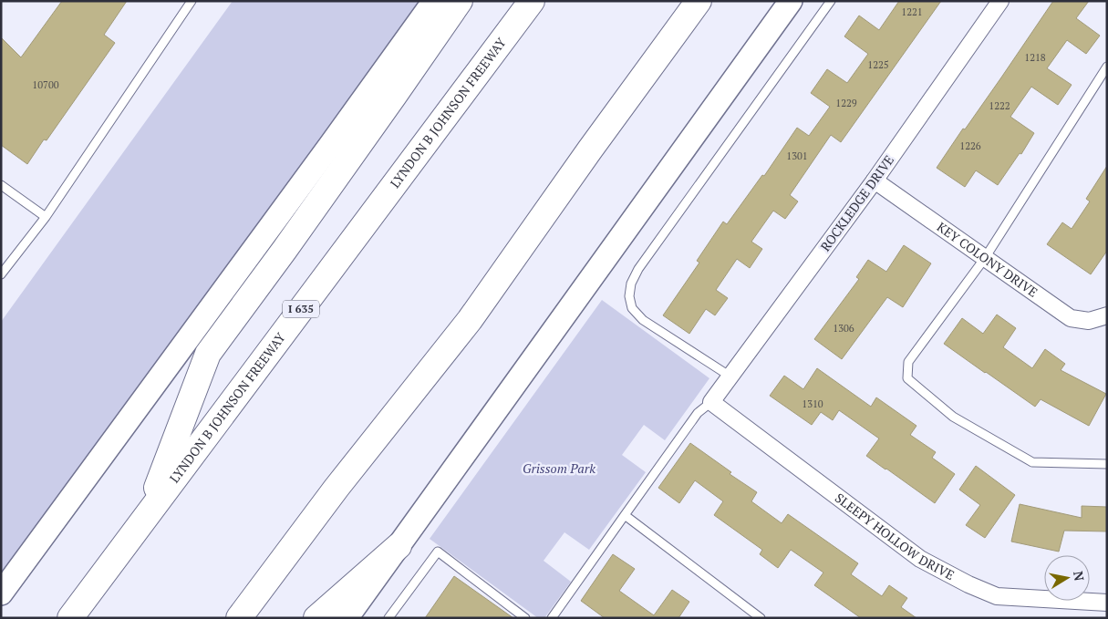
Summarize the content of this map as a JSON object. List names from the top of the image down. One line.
{"streets":{"highway":["LYNDON B JOHNSON FREEWAY","I 635"],"street":["ROCKLEDGE DRIVE","KEY COLONY DRIVE","SLEEPY HOLLOW DRIVE"]},"crossings":[["ROCKLEDGE DRIVE","KEY COLONY DRIVE"],["ROCKLEDGE DRIVE","SLEEPY HOLLOW DRIVE"]],"parks":["Grissom Park"],"house_numbers":["1221","1218","1225","10700","1229","1222","1226","1301","1306","1310"],"north":"right"}
